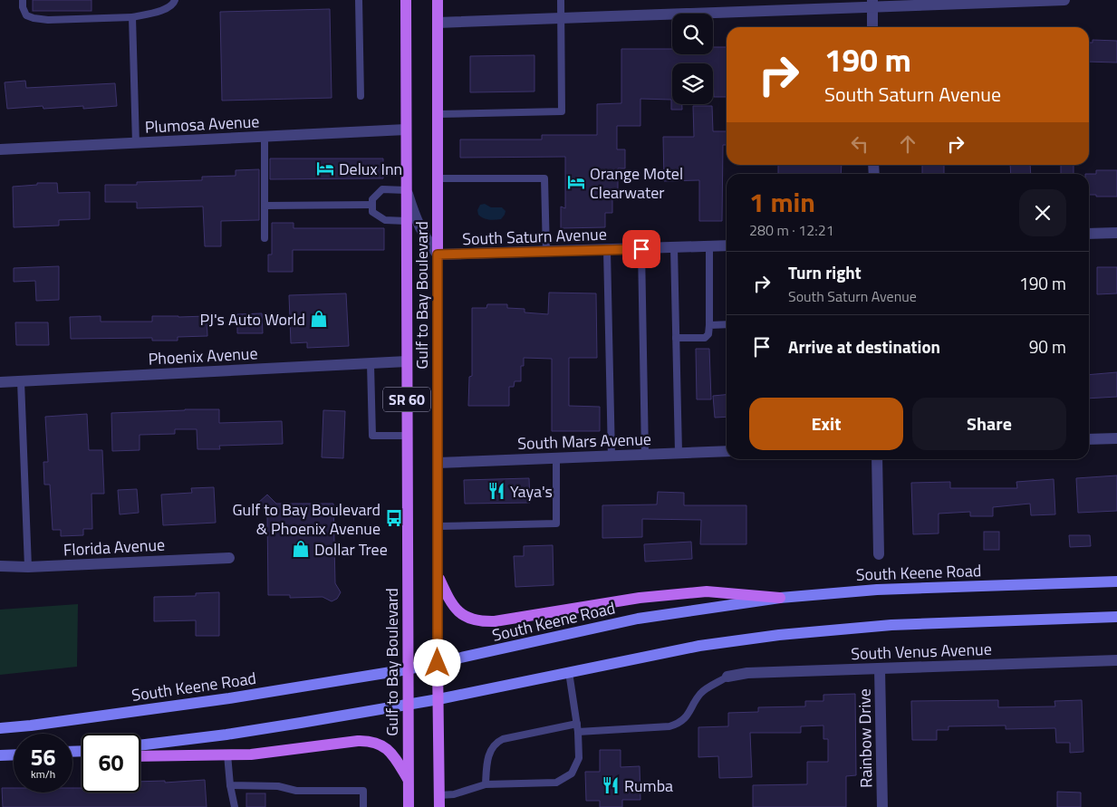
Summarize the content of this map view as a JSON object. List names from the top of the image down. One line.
{"streets":{"main road":["Gulf to Bay Boulevard","SR 60","South Keene Road"],"street":["Plumosa Avenue","South Saturn Avenue","Phoenix Avenue","South Mars Avenue","Florida Avenue","South Venus Avenue","Rainbow Drive"]},"crossings":[["Plumosa Avenue","Gulf to Bay Boulevard"],["South Saturn Avenue","Gulf to Bay Boulevard"],["Gulf to Bay Boulevard","Phoenix Avenue"],["Gulf to Bay Boulevard","South Mars Avenue"],["Gulf to Bay Boulevard","South Keene Road"],["South Venus Avenue","Rainbow Drive"]],"places":{"hotel":["Delux Inn","Orange Motel Clearwater"],"shop":["PJ's Auto World","Dollar Tree"],"restaurant":["Yaya's","Rumba"],"bus stop":["Gulf to Bay Boulevard & Phoenix Avenue"]},"page":{"turn":["190 m","South Saturn Avenue"],"heading":["1 min","280 m · 12:21"],"list":[{"name":"Turn right","note":"South Saturn Avenue","value":"190 m"},{"name":"Arrive at destination","value":"90 m"}],"buttons":["Exit","Share"],"speed":"56 km/h","limit":"60"}}
